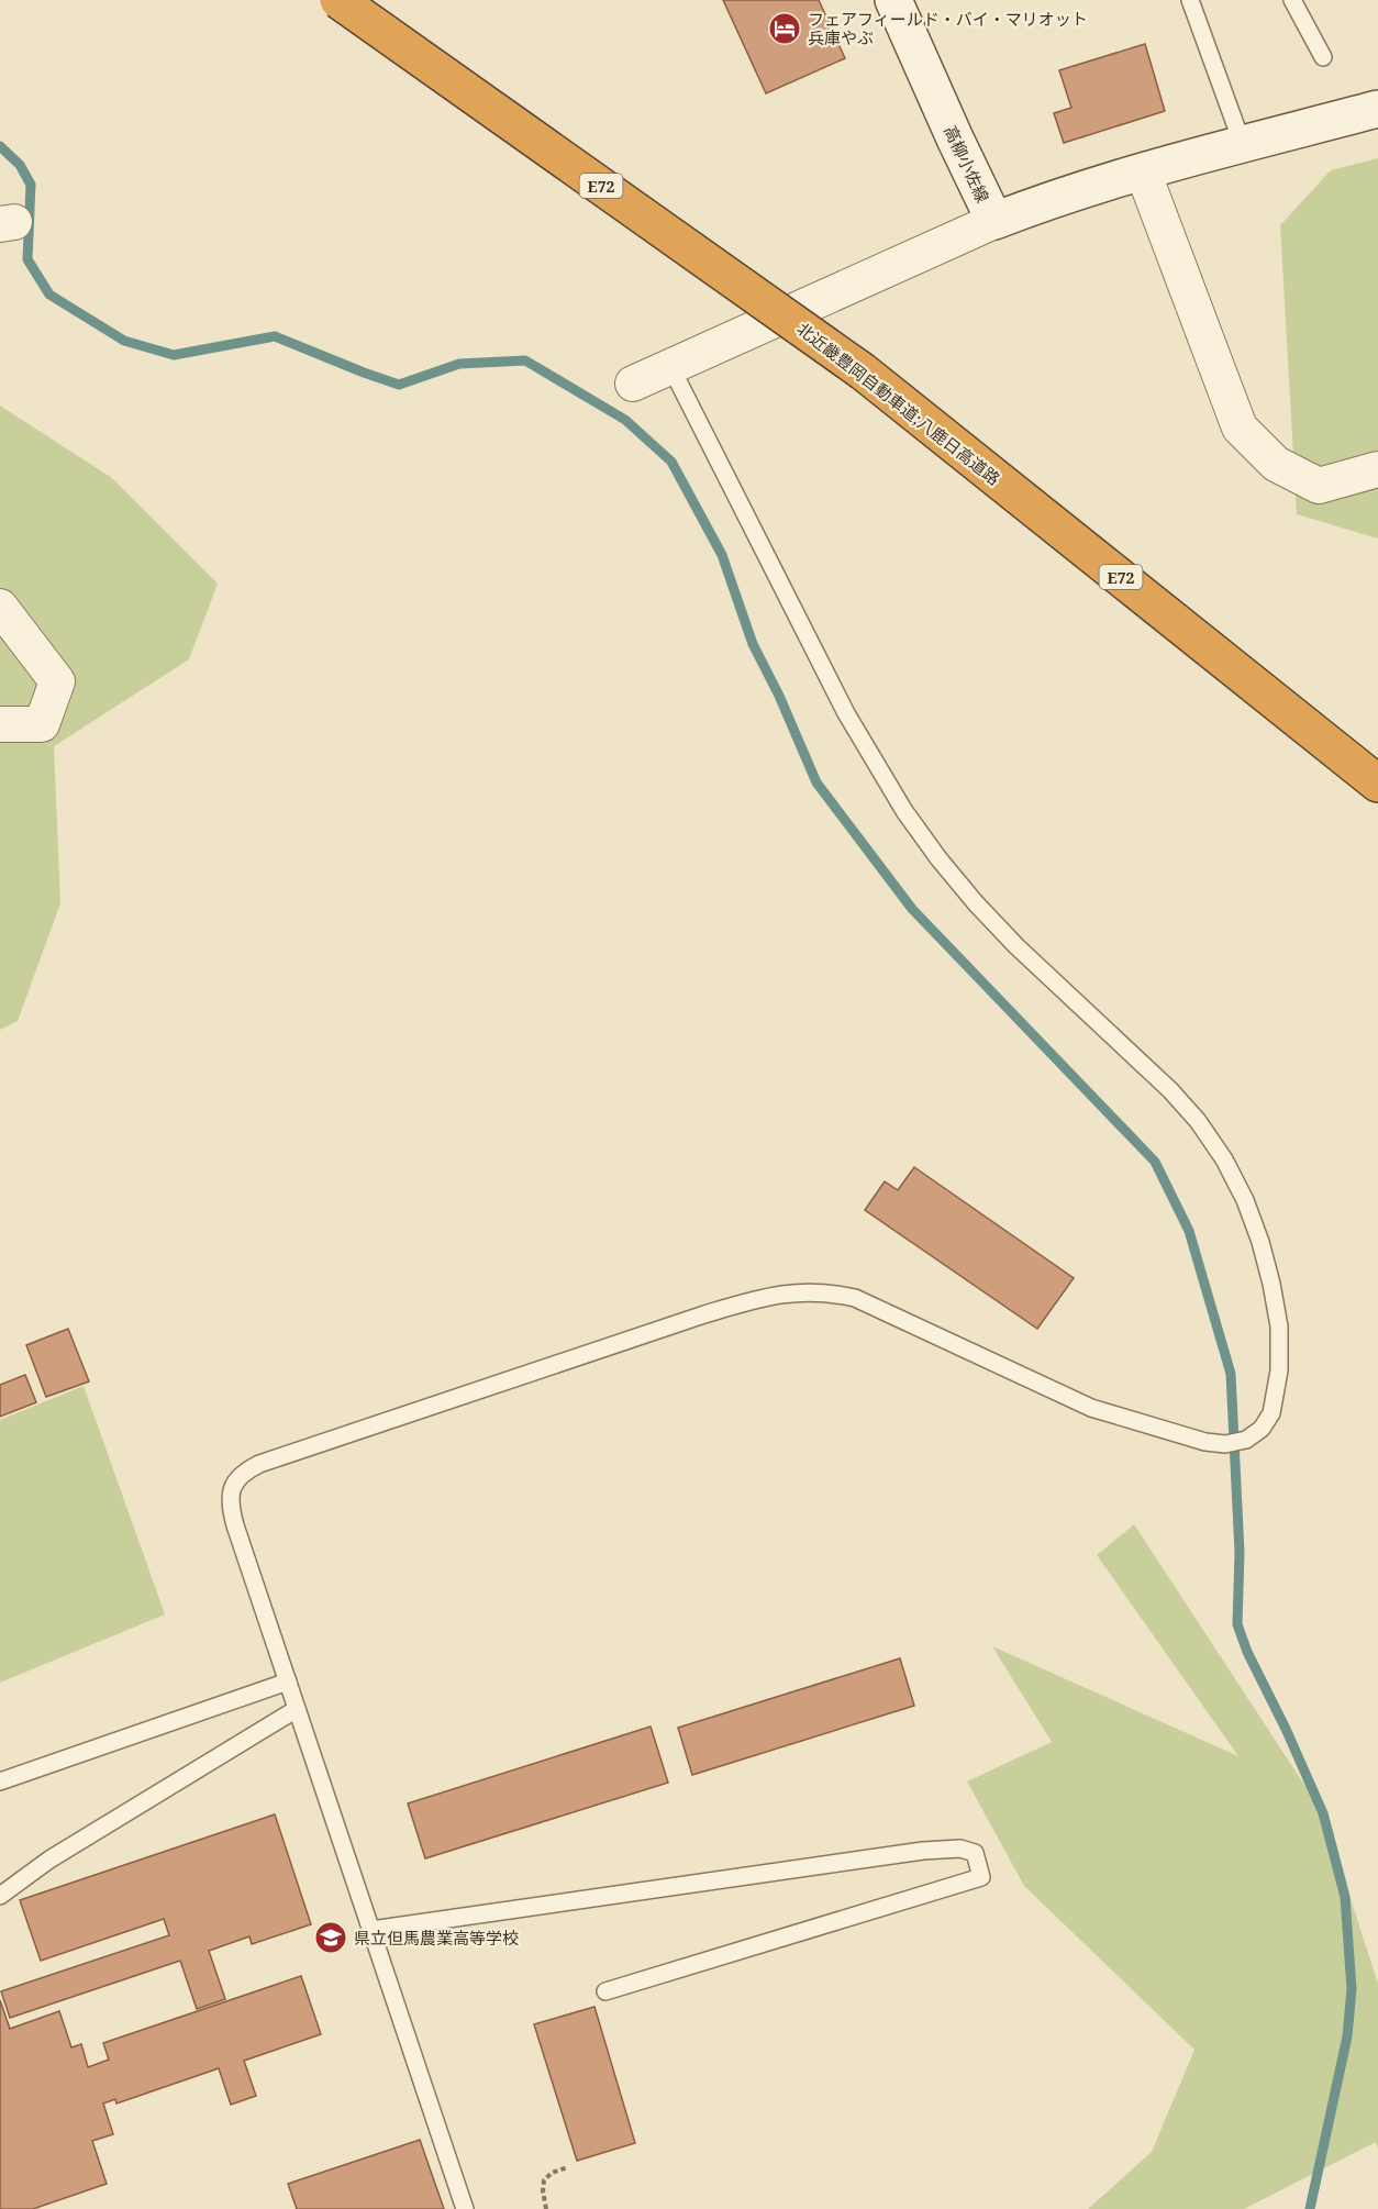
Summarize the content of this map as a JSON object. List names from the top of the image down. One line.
{"streets":{"highway":["E72","北近畿豊岡自動車道;八鹿日高道路"],"street":["高柳小佐線"]},"places":{"hotel":["フェアフィールド・バイ・マリオット 兵庫やぶ"],"school or university":["県立但馬農業高等学校"]}}
